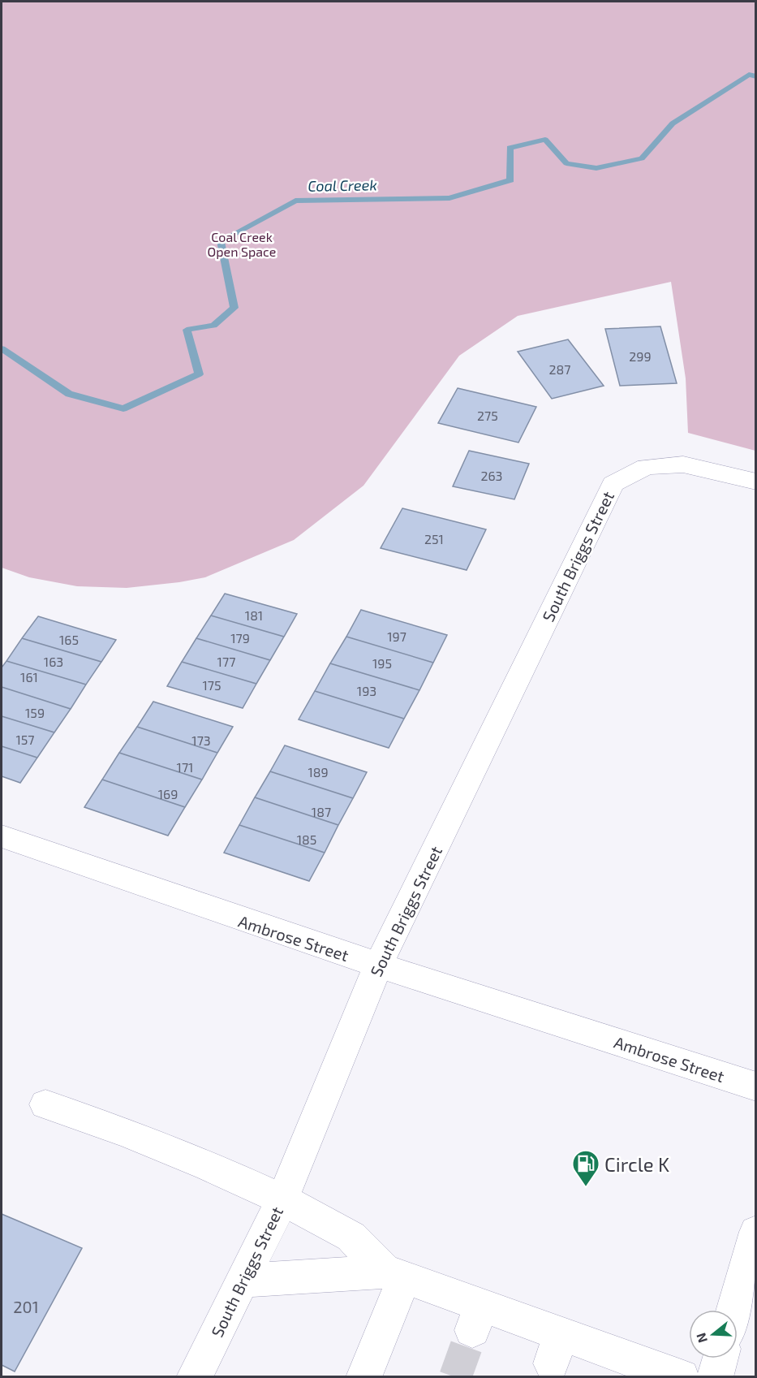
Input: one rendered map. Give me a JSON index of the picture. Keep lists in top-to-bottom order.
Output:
{
  "streets": {
    "street": ["South Briggs Street", "Ambrose Street"]
  },
  "crossings": [
    ["South Briggs Street", "Ambrose Street"]
  ],
  "water": ["Coal Creek"],
  "parks": ["Coal Creek Open Space"],
  "places": {
    "fuel station": ["Circle K"]
  },
  "house_numbers": [
    "299",
    "287",
    "275",
    "263",
    "251",
    "181",
    "197",
    "179",
    "165",
    "163",
    "177",
    "195",
    "161",
    "175",
    "193",
    "159",
    "157",
    "173",
    "171",
    "189",
    "169",
    "187",
    "185",
    "201"
  ],
  "north": "left"
}
